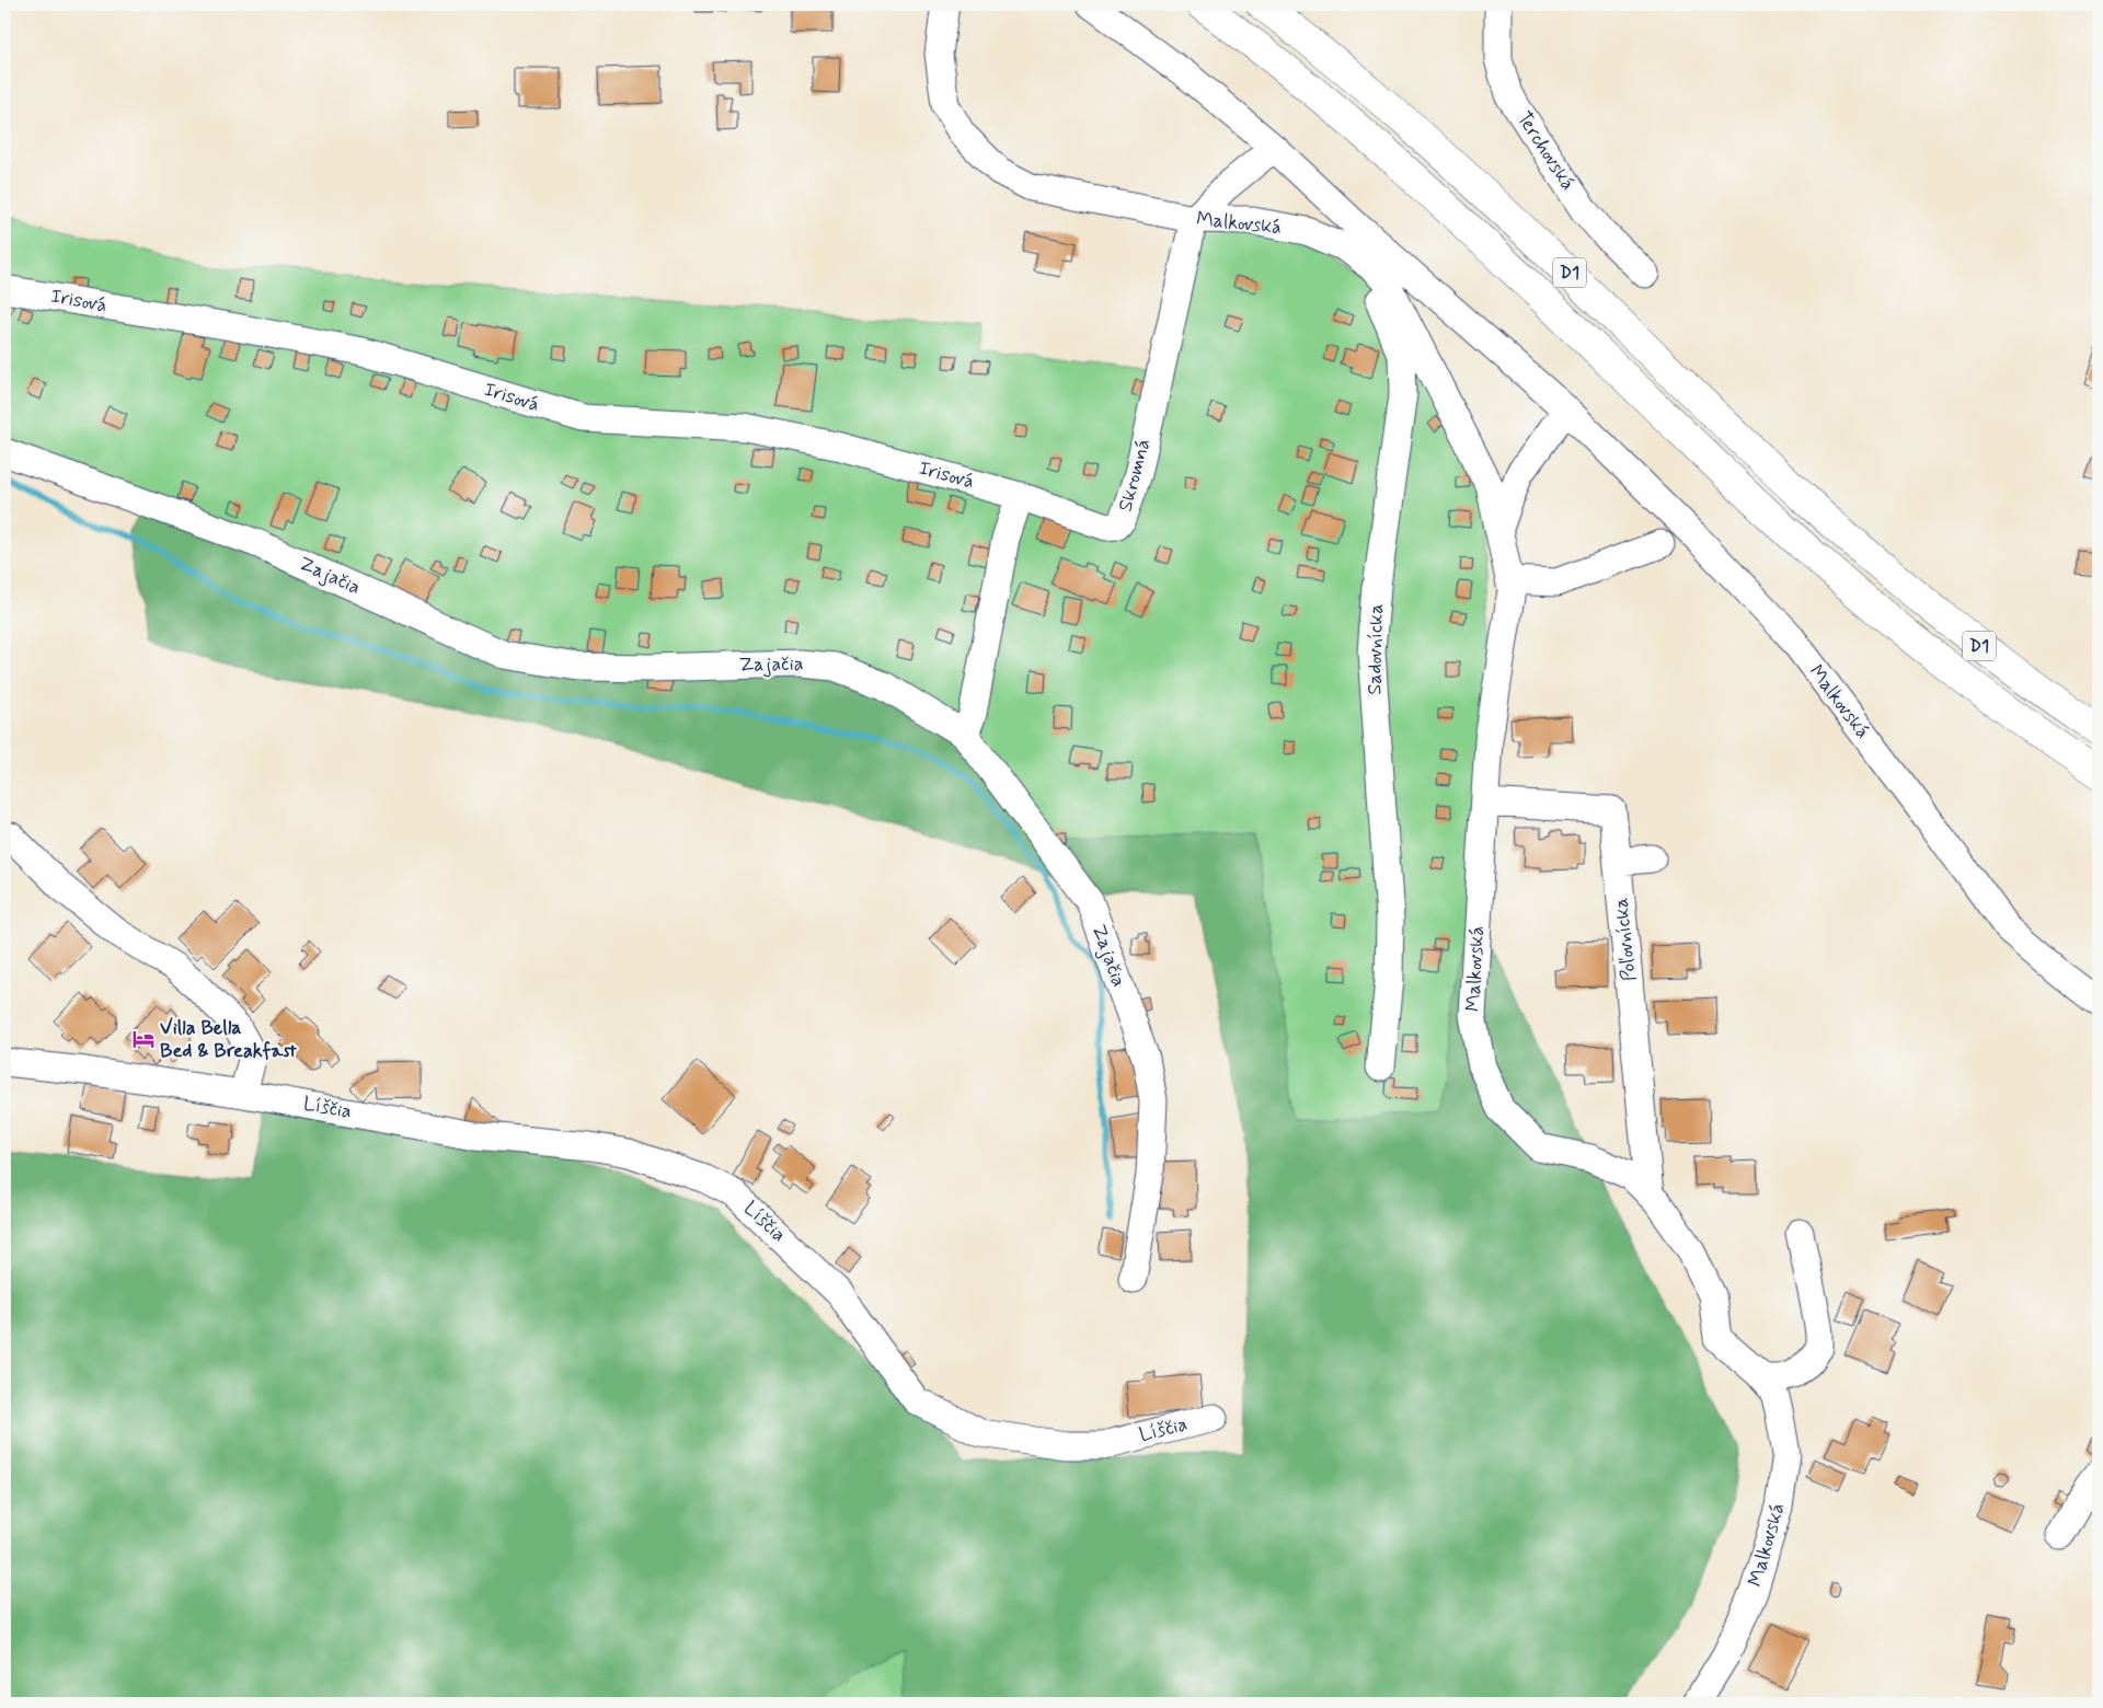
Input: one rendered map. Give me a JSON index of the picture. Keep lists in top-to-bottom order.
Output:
{
  "streets": {
    "highway": ["D1"],
    "street": [
      "Terchovská",
      "Malkovská",
      "Irisová",
      "Skromná",
      "Zajačia",
      "Sadovnícka",
      "Poľovnícka",
      "Líščia"
    ]
  },
  "crossings": [
    ["Malkovská", "Skromná"],
    ["Malkovská", "Sadovnícka"],
    ["Malkovská", "Poľovnícka"],
    ["Irisová", "Skromná"]
  ],
  "places": {
    "hotel": ["Villa Bella Bed & Breakfast"]
  }
}
